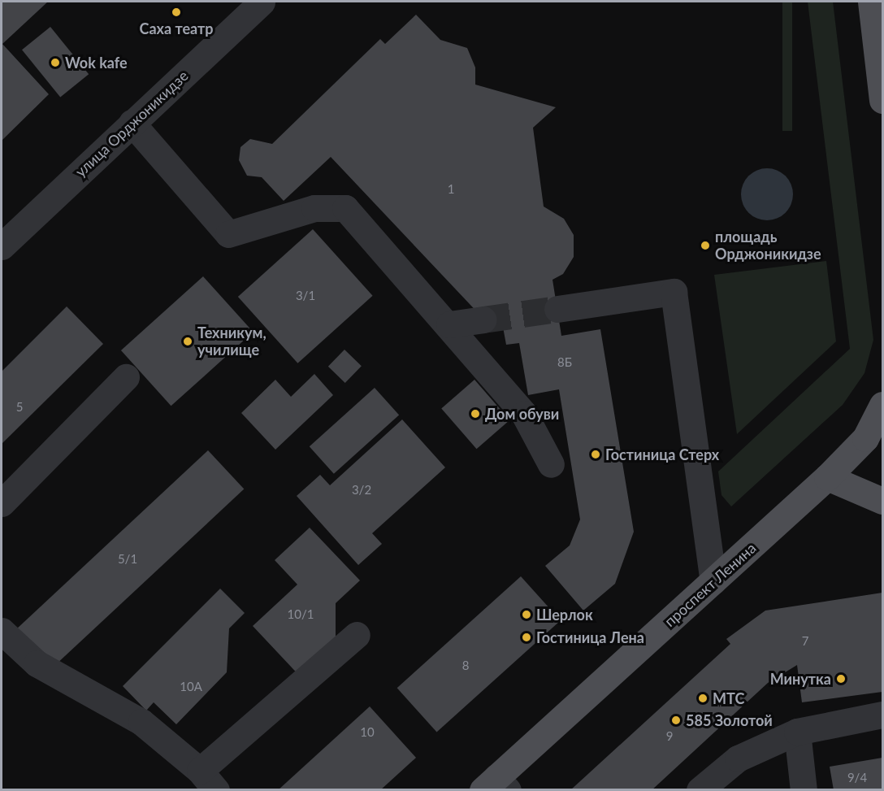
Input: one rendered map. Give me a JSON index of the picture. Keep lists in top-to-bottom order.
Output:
{
  "streets": {
    "main road": ["проспект Ленина"],
    "street": ["улица Орджоникидзе"]
  },
  "places": [
    "Саха театр",
    "Wok kafe",
    "площадь Орджоникидзе",
    "Техникум, училище",
    "Дом обуви",
    "Гостиница Стерх",
    "Шерлок",
    "Гостиница Лена",
    "Минутка",
    "МТС",
    "585 Золотой"
  ],
  "house_numbers": [
    "1",
    "3/1",
    "8Б",
    "5",
    "3/2",
    "5/1",
    "10/1",
    "7",
    "8",
    "10А",
    "10",
    "9",
    "9/4"
  ]
}
